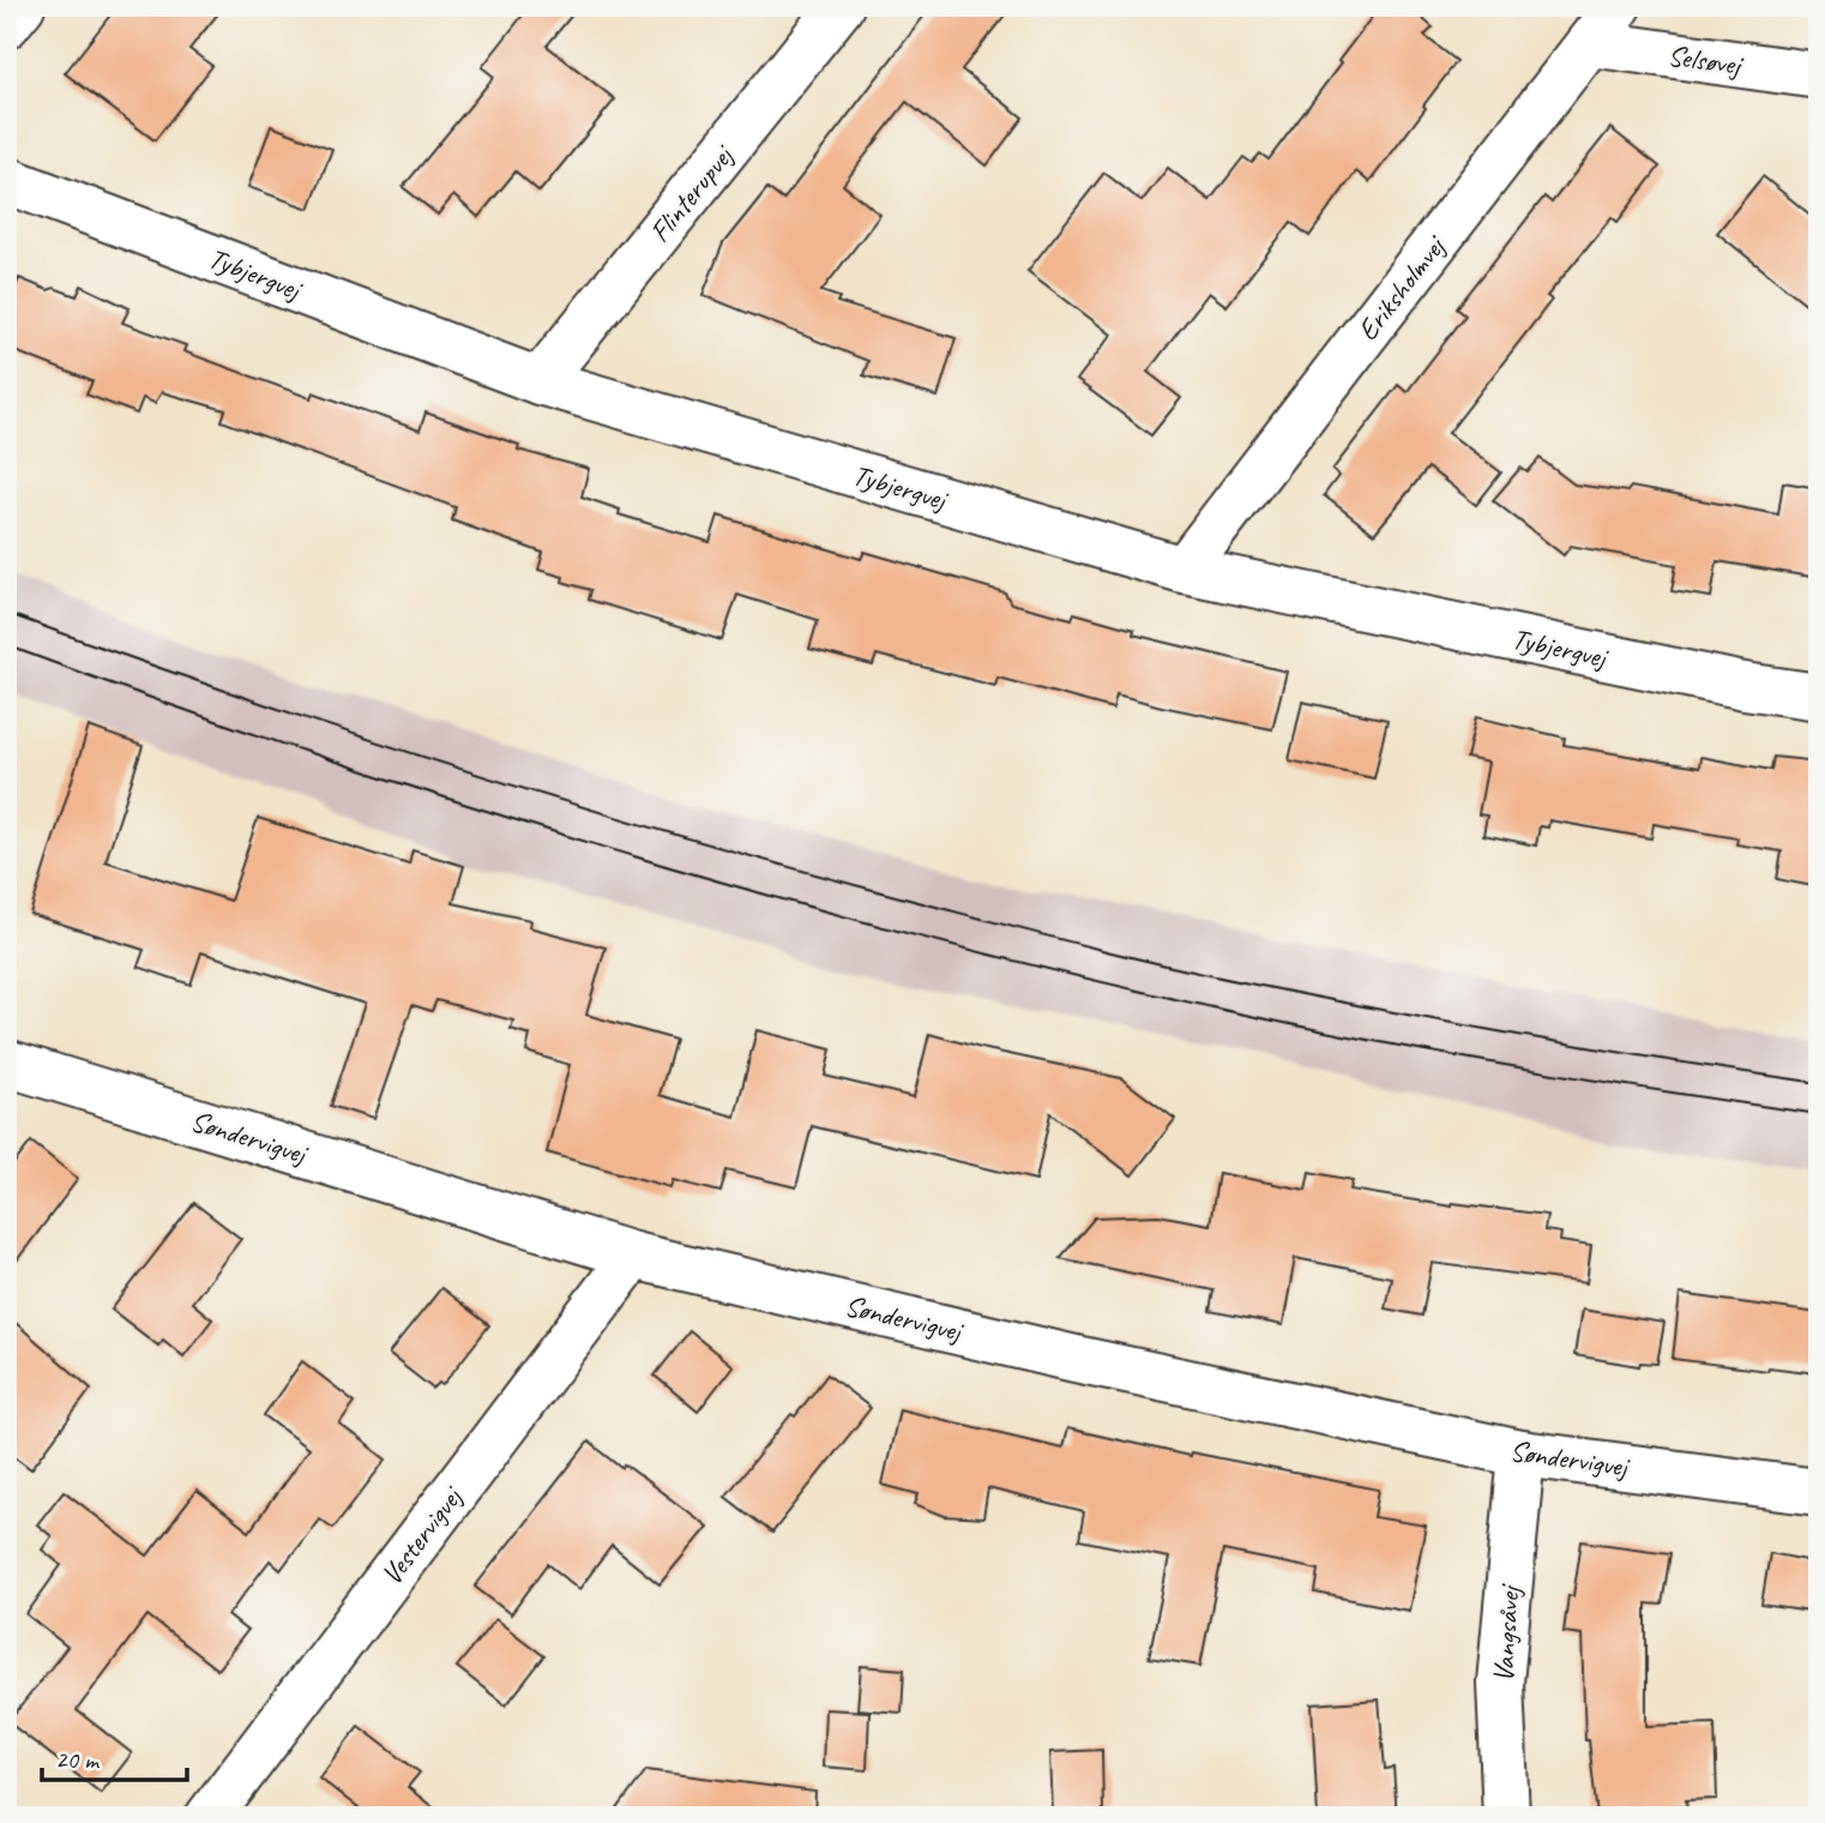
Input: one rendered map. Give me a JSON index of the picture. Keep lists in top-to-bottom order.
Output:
{
  "streets": {
    "street": [
      "Selsøvej",
      "Flinterupvej",
      "Tybjergvej",
      "Eriksholmvej",
      "Søndervigvej",
      "Vestervigvej",
      "Vangsåvej"
    ]
  },
  "crossings": [
    ["Selsøvej", "Eriksholmvej"],
    ["Flinterupvej", "Tybjergvej"],
    ["Tybjergvej", "Eriksholmvej"],
    ["Søndervigvej", "Vestervigvej"],
    ["Søndervigvej", "Vangsåvej"]
  ],
  "scale_bar": "20 m"
}
